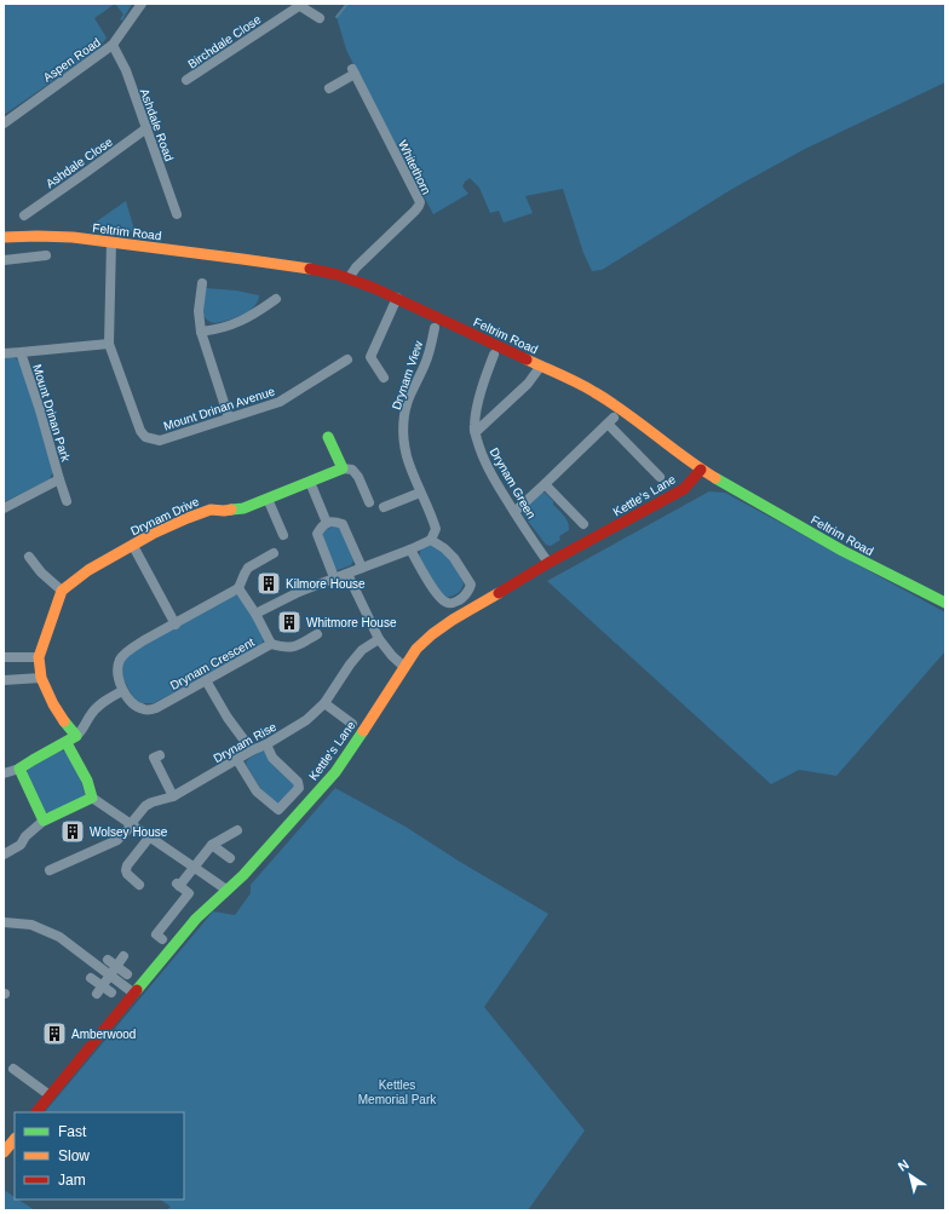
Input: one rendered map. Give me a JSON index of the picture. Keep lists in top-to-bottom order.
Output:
{
  "streets": {
    "street": [
      "Birchdale Close",
      "Aspen Road",
      "Ashdale Road",
      "Ashdale Close",
      "Whitethorn",
      "Feltrim Road",
      "Drynam View",
      "Mount Drinan Avenue",
      "Mount Drinan Park",
      "Drynam Green",
      "Kettle's Lane",
      "Drynam Drive",
      "Drynam Crescent",
      "Drynam Rise"
    ]
  },
  "crossings": [
    ["Aspen Road", "Ashdale Road"],
    ["Ashdale Road", "Ashdale Close"],
    ["Whitethorn", "Feltrim Road"],
    ["Feltrim Road", "Mount Drinan Avenue"],
    ["Feltrim Road", "Kettle's Lane"],
    ["Drynam Green", "Kettle's Lane"]
  ],
  "parks": ["Kettles Memorial Park"],
  "places": {
    "building": [
      "Kilmore House",
      "Whitmore House",
      "Wolsey House",
      "Amberwood"
    ]
  },
  "legend": ["Fast", "Slow", "Jam"],
  "north": "top left"
}
